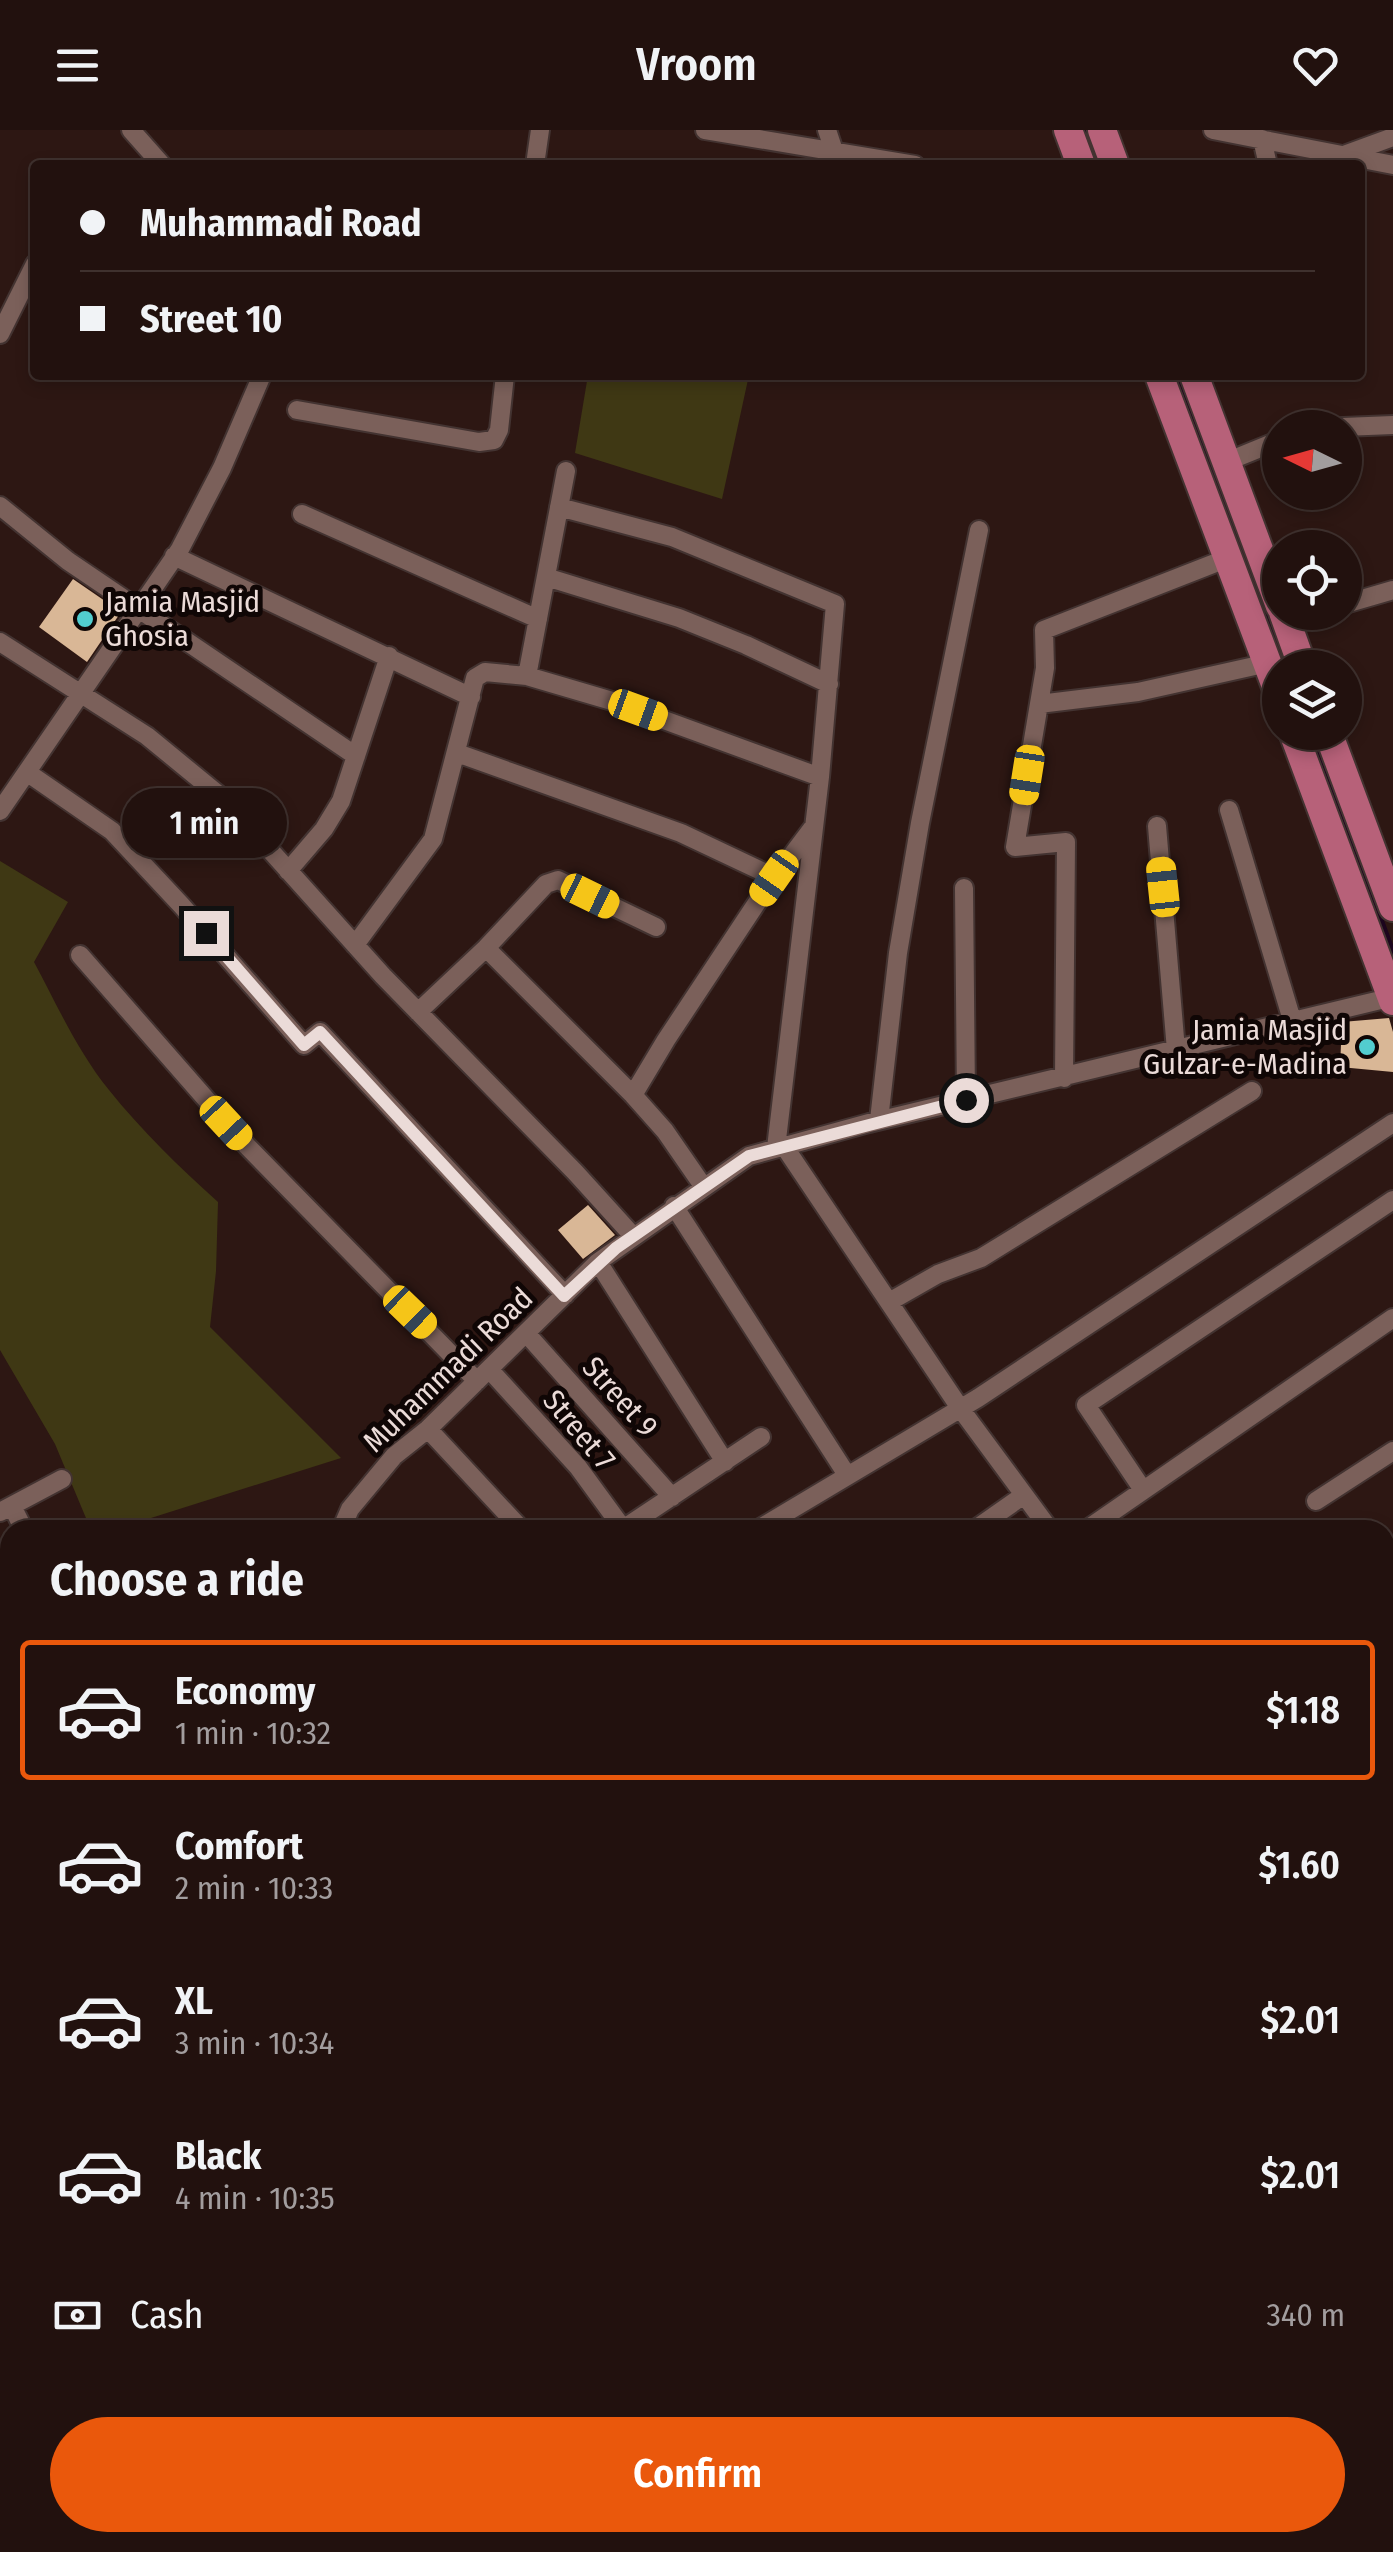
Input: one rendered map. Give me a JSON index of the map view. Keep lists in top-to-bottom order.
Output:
{
  "streets": {
    "street": ["Muhammadi Road", "Street 9", "Street 7"]
  },
  "crossings": [
    ["Muhammadi Road", "Street 9"],
    ["Muhammadi Road", "Street 7"]
  ],
  "places": ["Jamia Masjid Ghosia", "Jamia Masjid Gulzar-e-Madina"],
  "north": "left",
  "page": {
    "header": "Vroom",
    "banner": ["Muhammadi Road", "Street 10"],
    "bubble": "1 min",
    "heading": "Choose a ride",
    "list": [
      {
        "name": "Economy",
        "note": "1 min · 10:32",
        "value": "$1.18"
      },
      {
        "name": "Comfort",
        "note": "2 min · 10:33",
        "value": "$1.60"
      },
      {
        "name": "XL",
        "note": "3 min · 10:34",
        "value": "$2.01"
      },
      {
        "name": "Black",
        "note": "4 min · 10:35",
        "value": "$2.01"
      }
    ],
    "pay": ["Cash", "340 m"],
    "buttons": "Confirm"
  }
}
